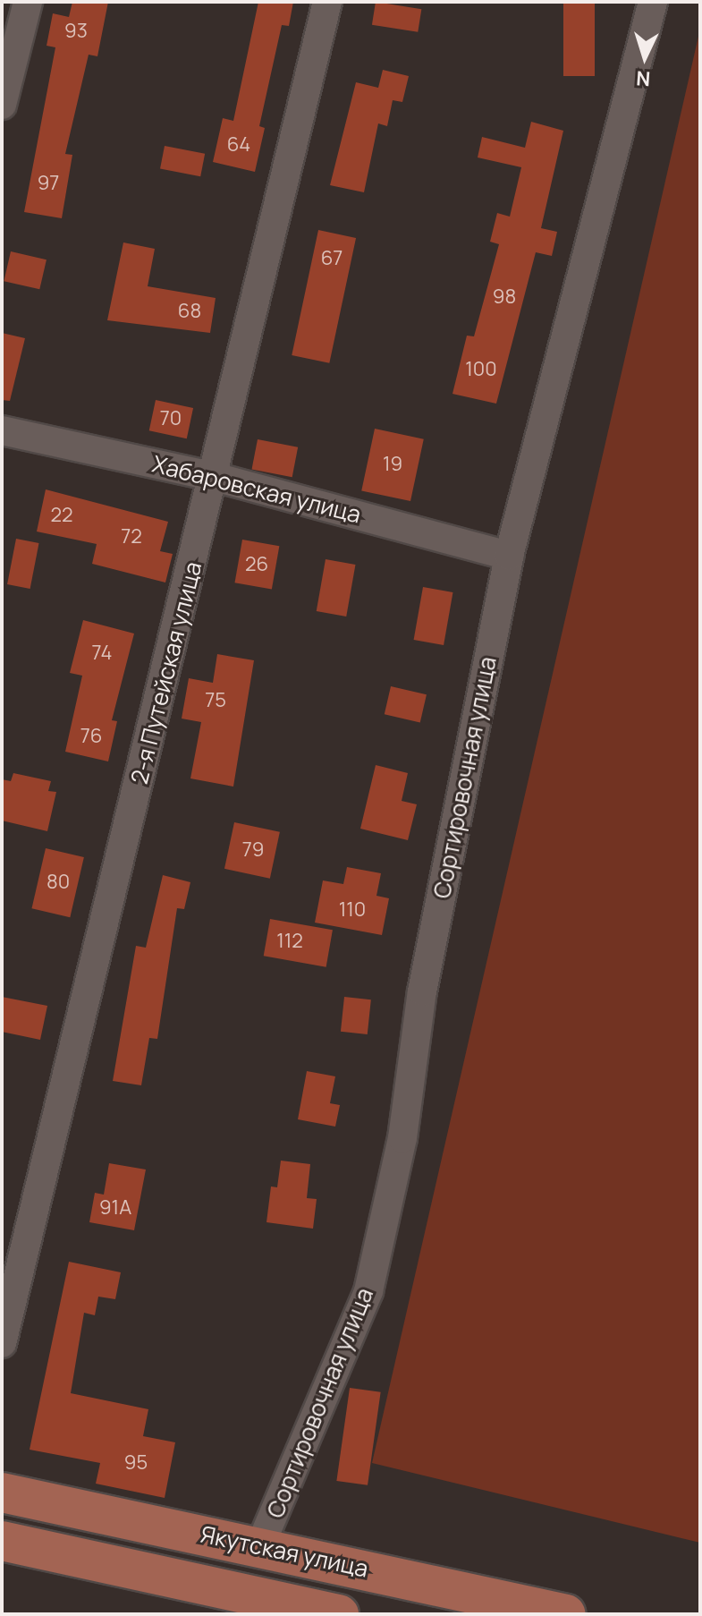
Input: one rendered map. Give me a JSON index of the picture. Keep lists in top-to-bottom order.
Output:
{
  "streets": {
    "main road": ["Якутская улица"],
    "street": ["Хабаровская улица", "2-я Путейская улица", "Сортировочная улица"]
  },
  "crossings": [
    ["Хабаровская улица", "2-я Путейская улица"],
    ["Хабаровская улица", "Сортировочная улица"],
    ["Сортировочная улица", "Якутская улица"]
  ],
  "house_numbers": [
    "93",
    "64",
    "97",
    "67",
    "98",
    "68",
    "100",
    "70",
    "19",
    "22",
    "72",
    "26",
    "74",
    "75",
    "76",
    "79",
    "80",
    "110",
    "112",
    "91А",
    "95"
  ],
  "north": "bottom"
}
